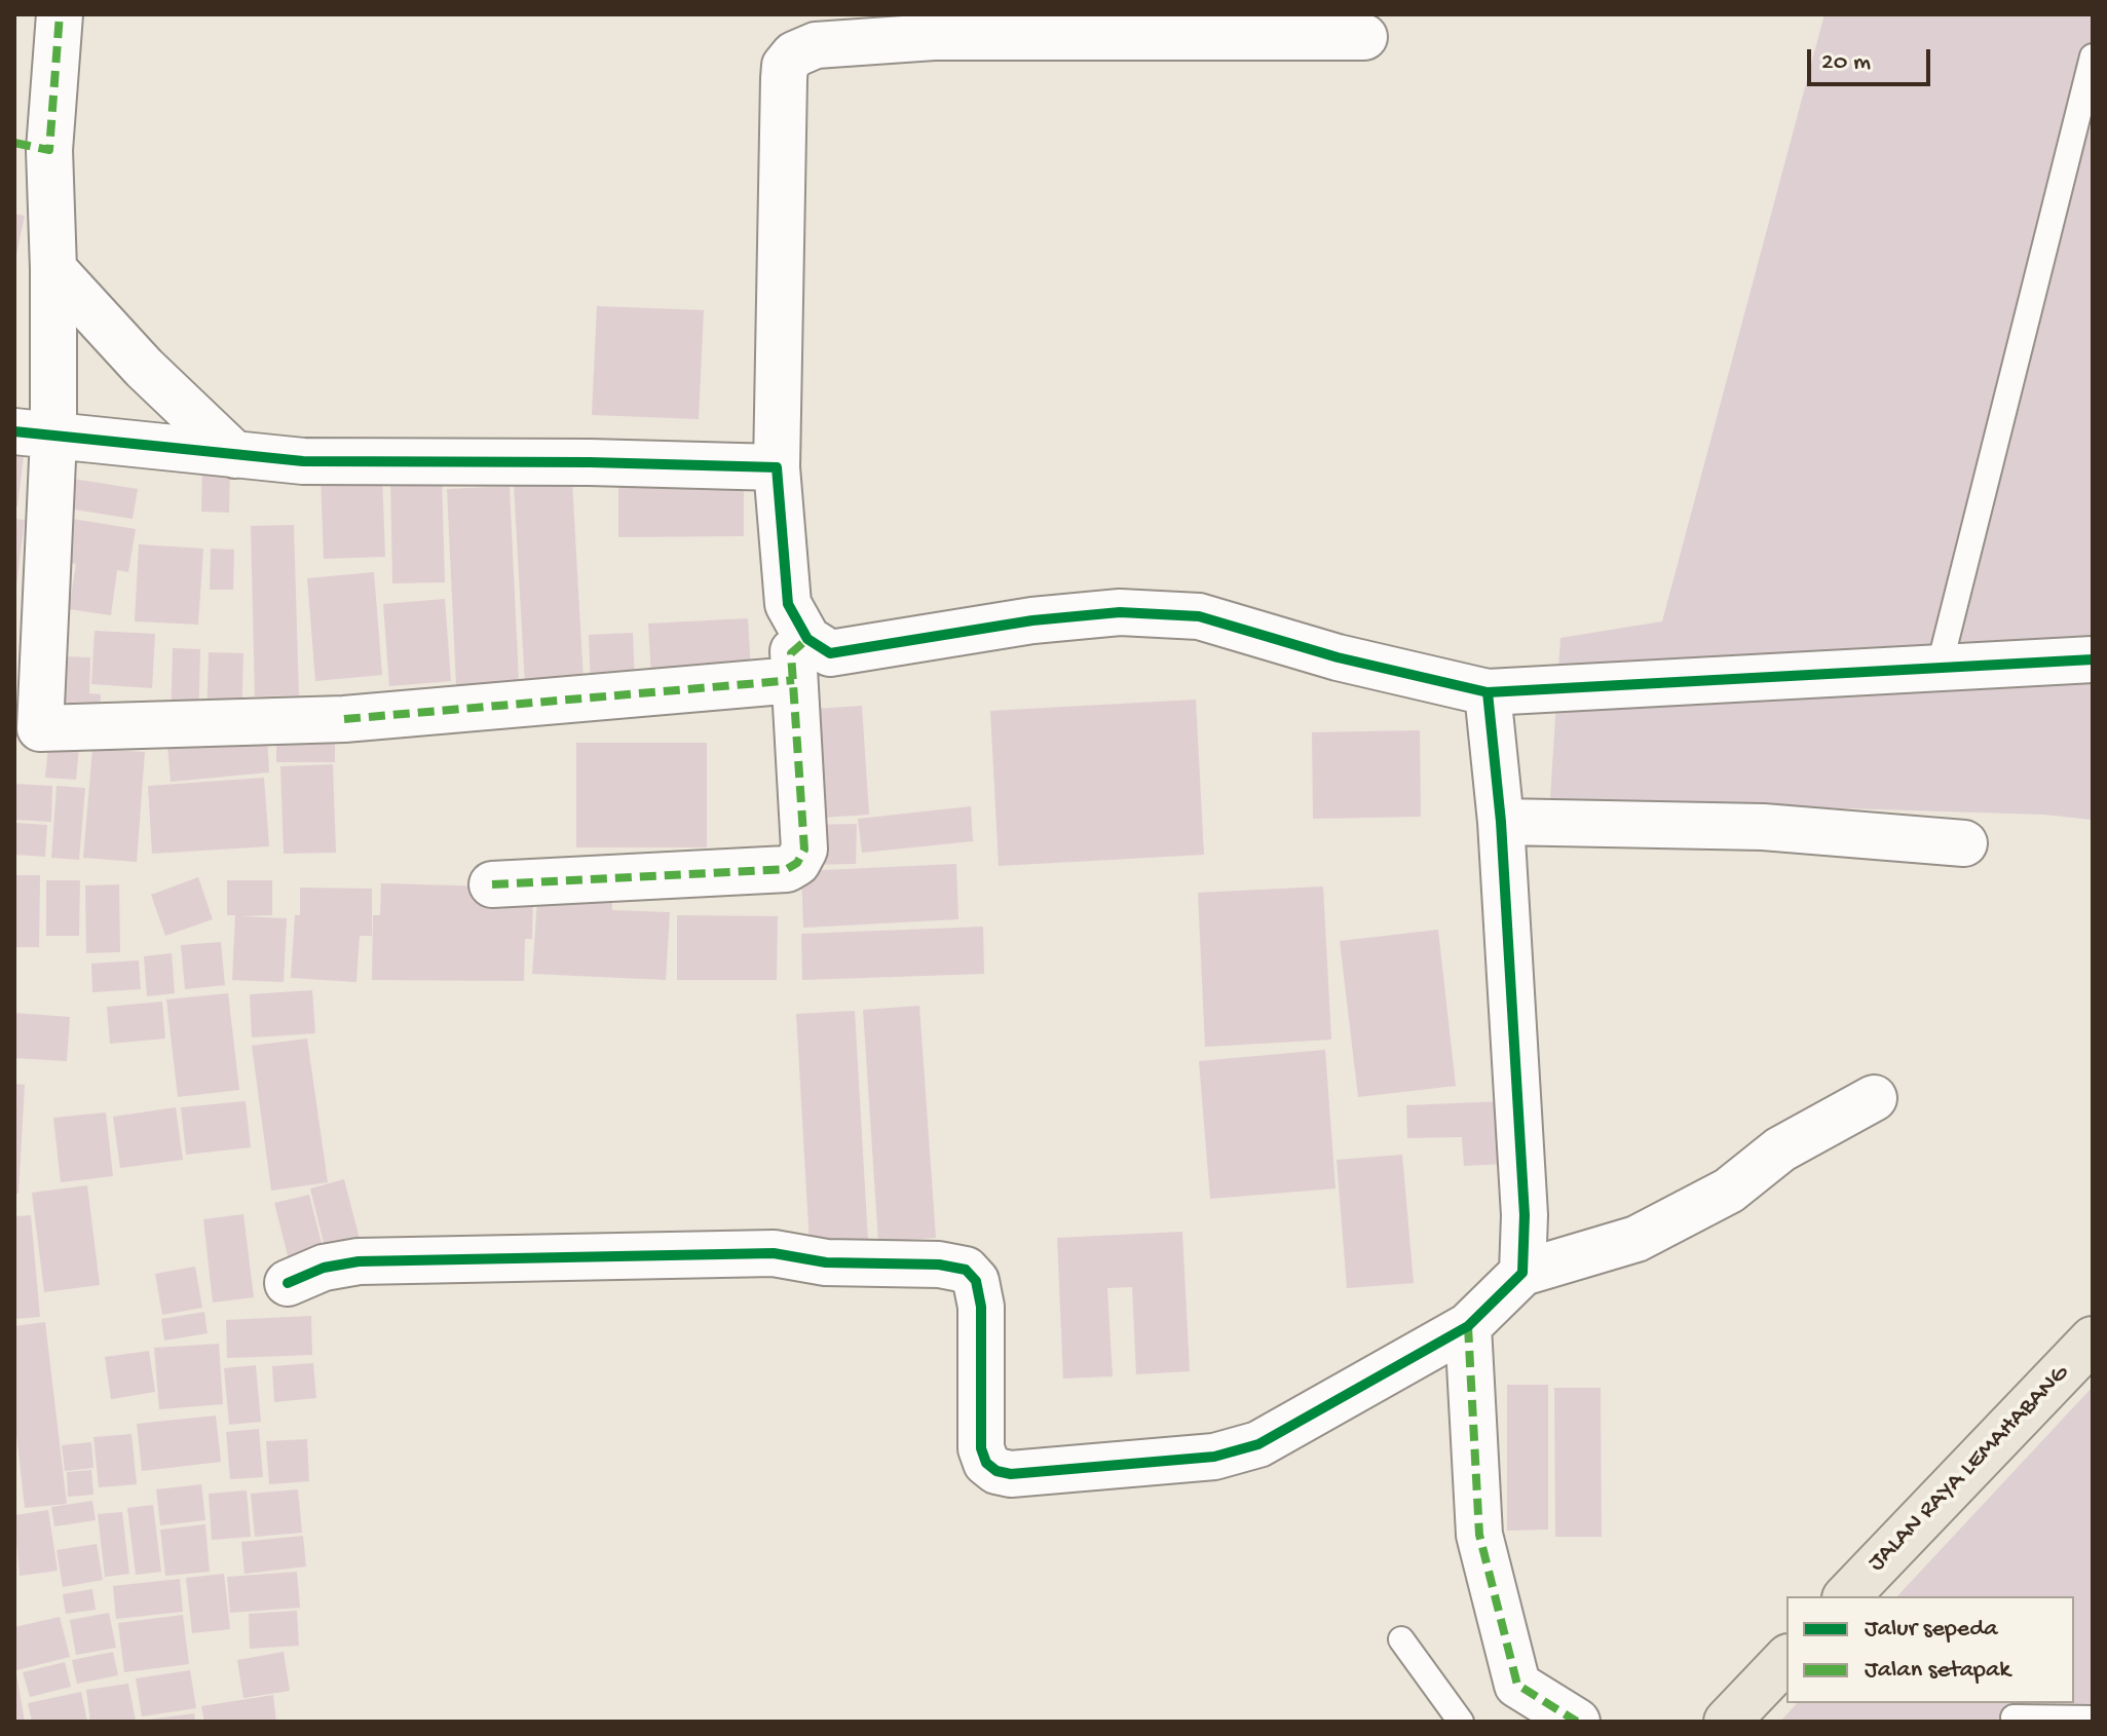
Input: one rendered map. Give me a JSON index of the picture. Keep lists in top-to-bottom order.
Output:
{
  "streets": {
    "main road": ["JALAN RAYA LEMAHABANG"]
  },
  "legend": ["Jalur sepeda", "Jalan setapak"],
  "scale_bar": "20 m"
}
